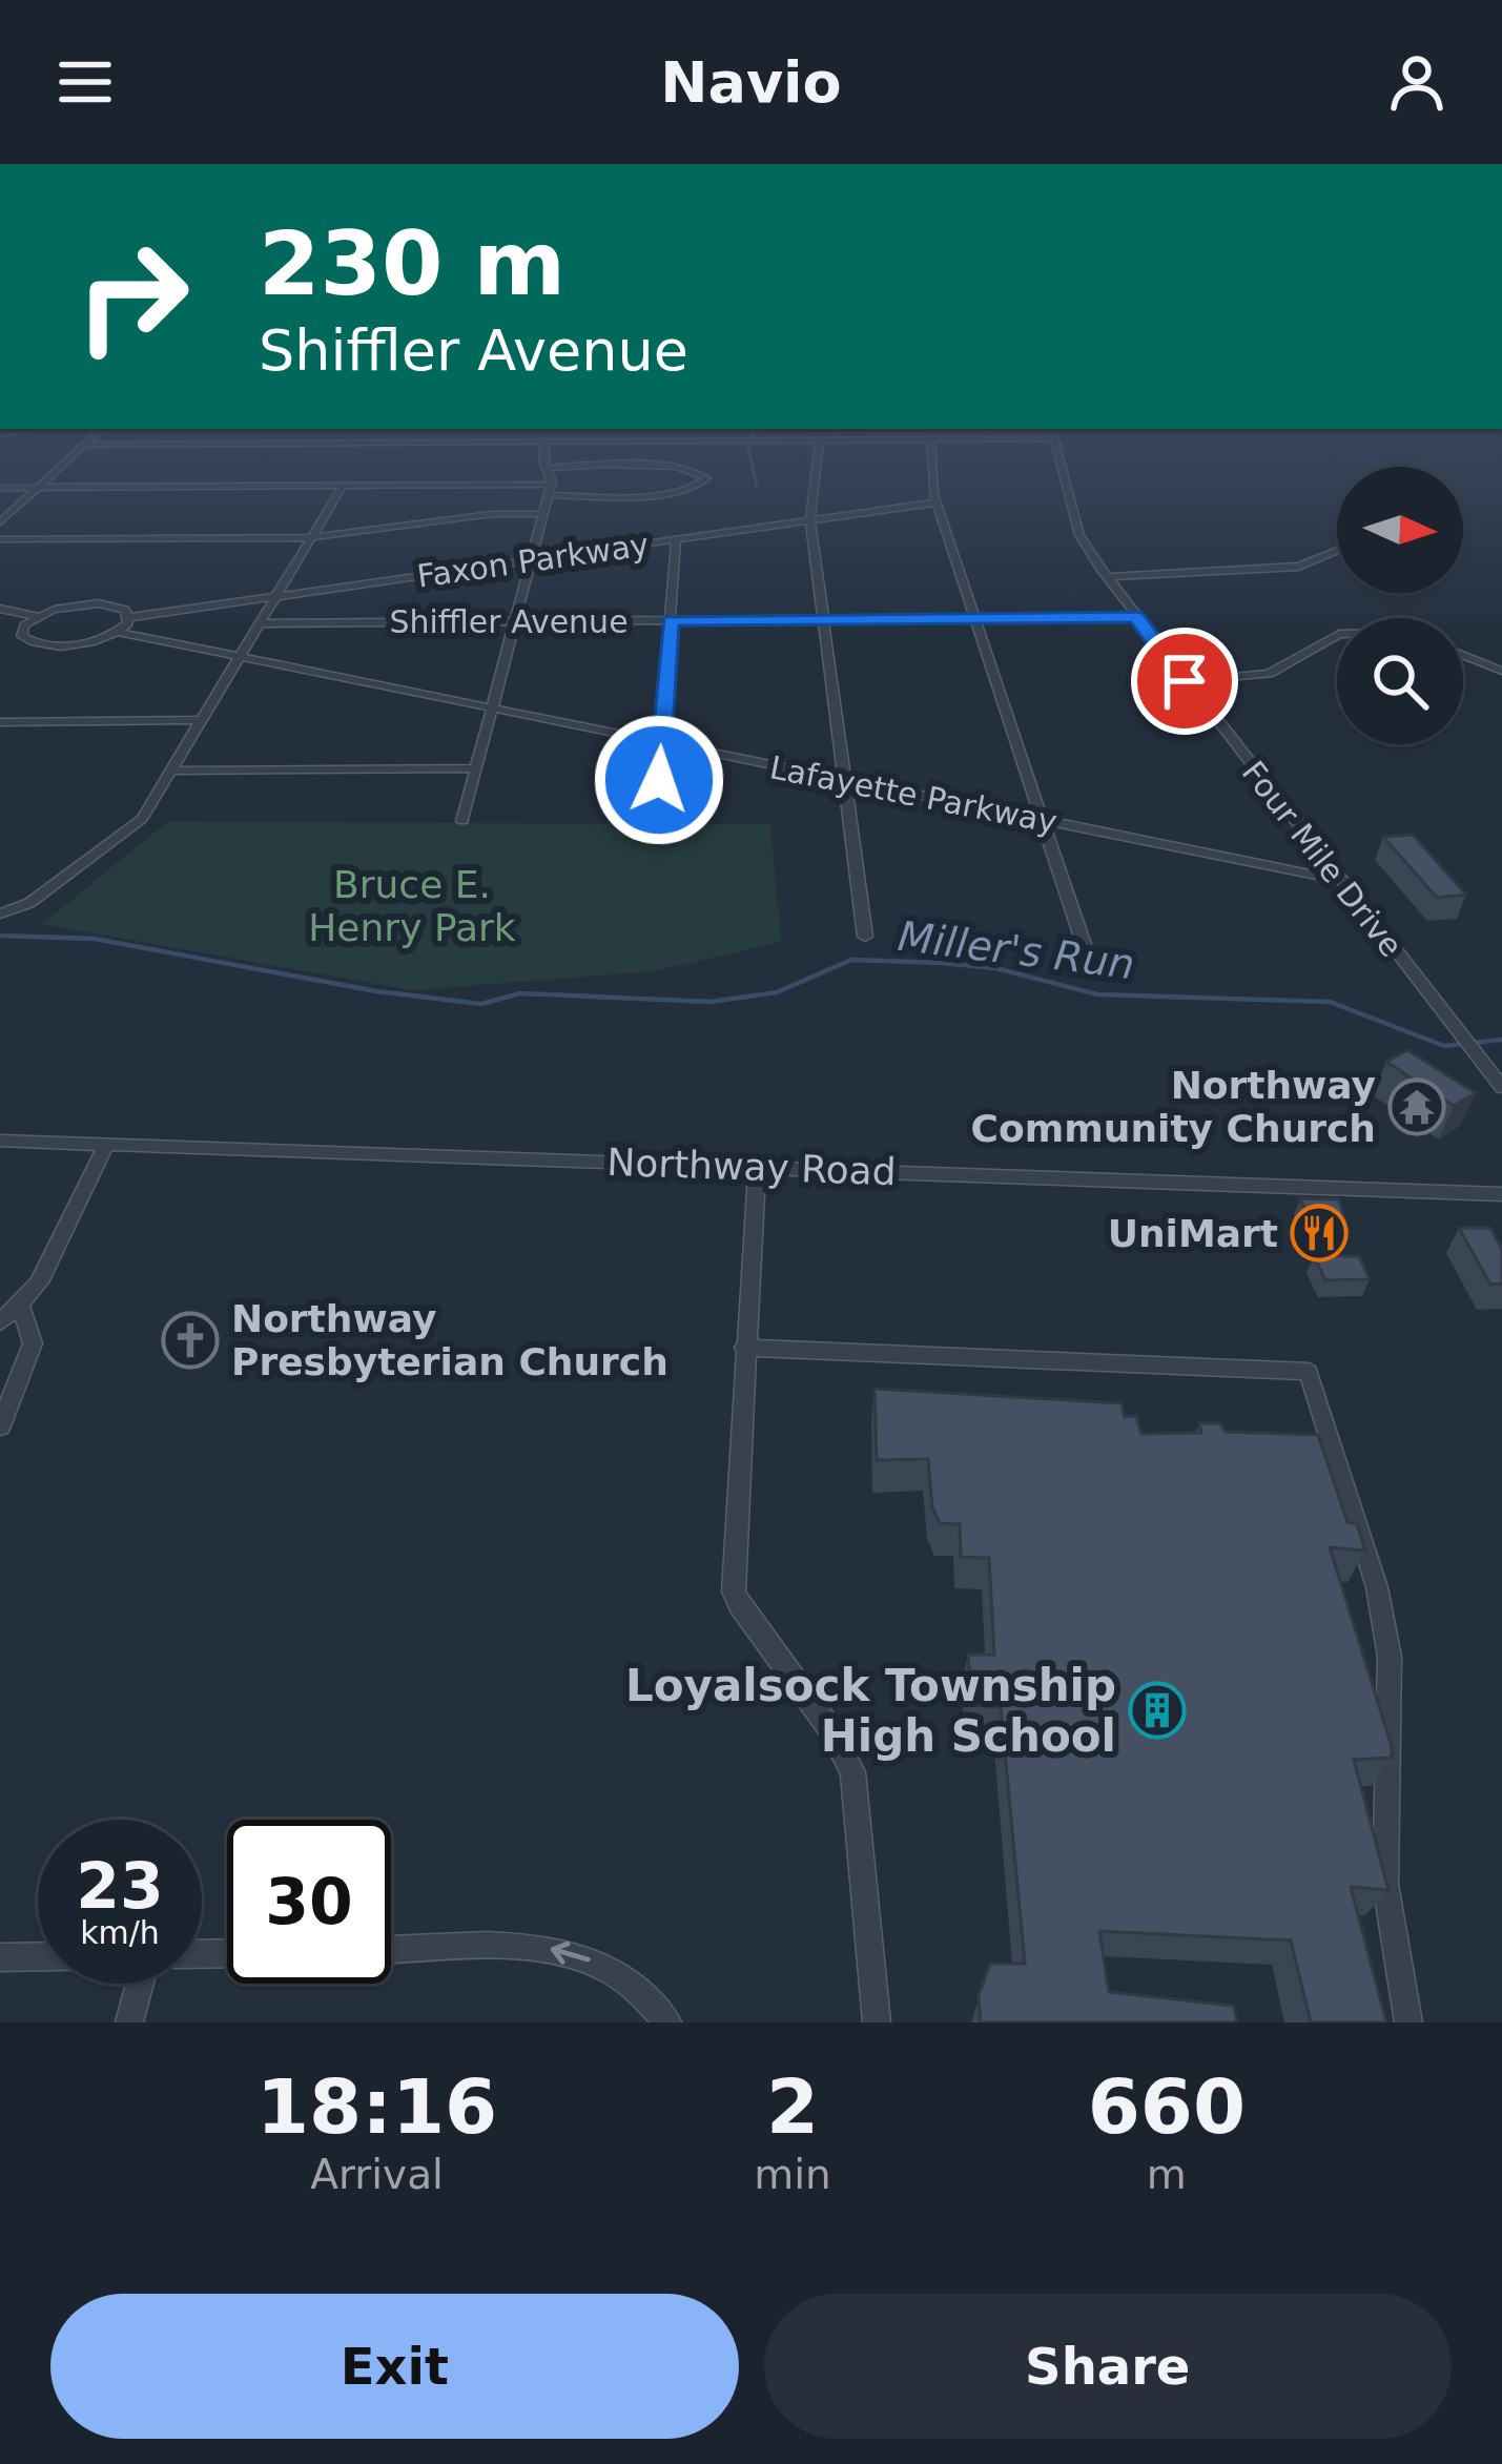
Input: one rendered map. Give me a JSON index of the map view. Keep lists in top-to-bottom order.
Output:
{
  "streets": {
    "street": [
      "Faxon Parkway",
      "Shiffler Avenue",
      "Lafayette Parkway",
      "Four Mile Drive",
      "Northway Road"
    ]
  },
  "crossings": [
    ["Shiffler Avenue", "Four Mile Drive"],
    ["Lafayette Parkway", "Four Mile Drive"]
  ],
  "water": ["Miller's Run"],
  "parks": ["Bruce E. Henry Park"],
  "places": {
    "temple": ["Northway Community Church"],
    "restaurant": ["UniMart"],
    "church": ["Northway Presbyterian Church"],
    "building": ["Loyalsock Township High School"]
  },
  "north": "right",
  "page": {
    "header": "Navio",
    "turn": ["230 m", "Shiffler Avenue"],
    "speed": "23 km/h",
    "limit": "30",
    "eta": [
      "18:16",
      "Arrival",
      "2",
      "min",
      "660",
      "m"
    ],
    "buttons": ["Exit", "Share"]
  }
}
